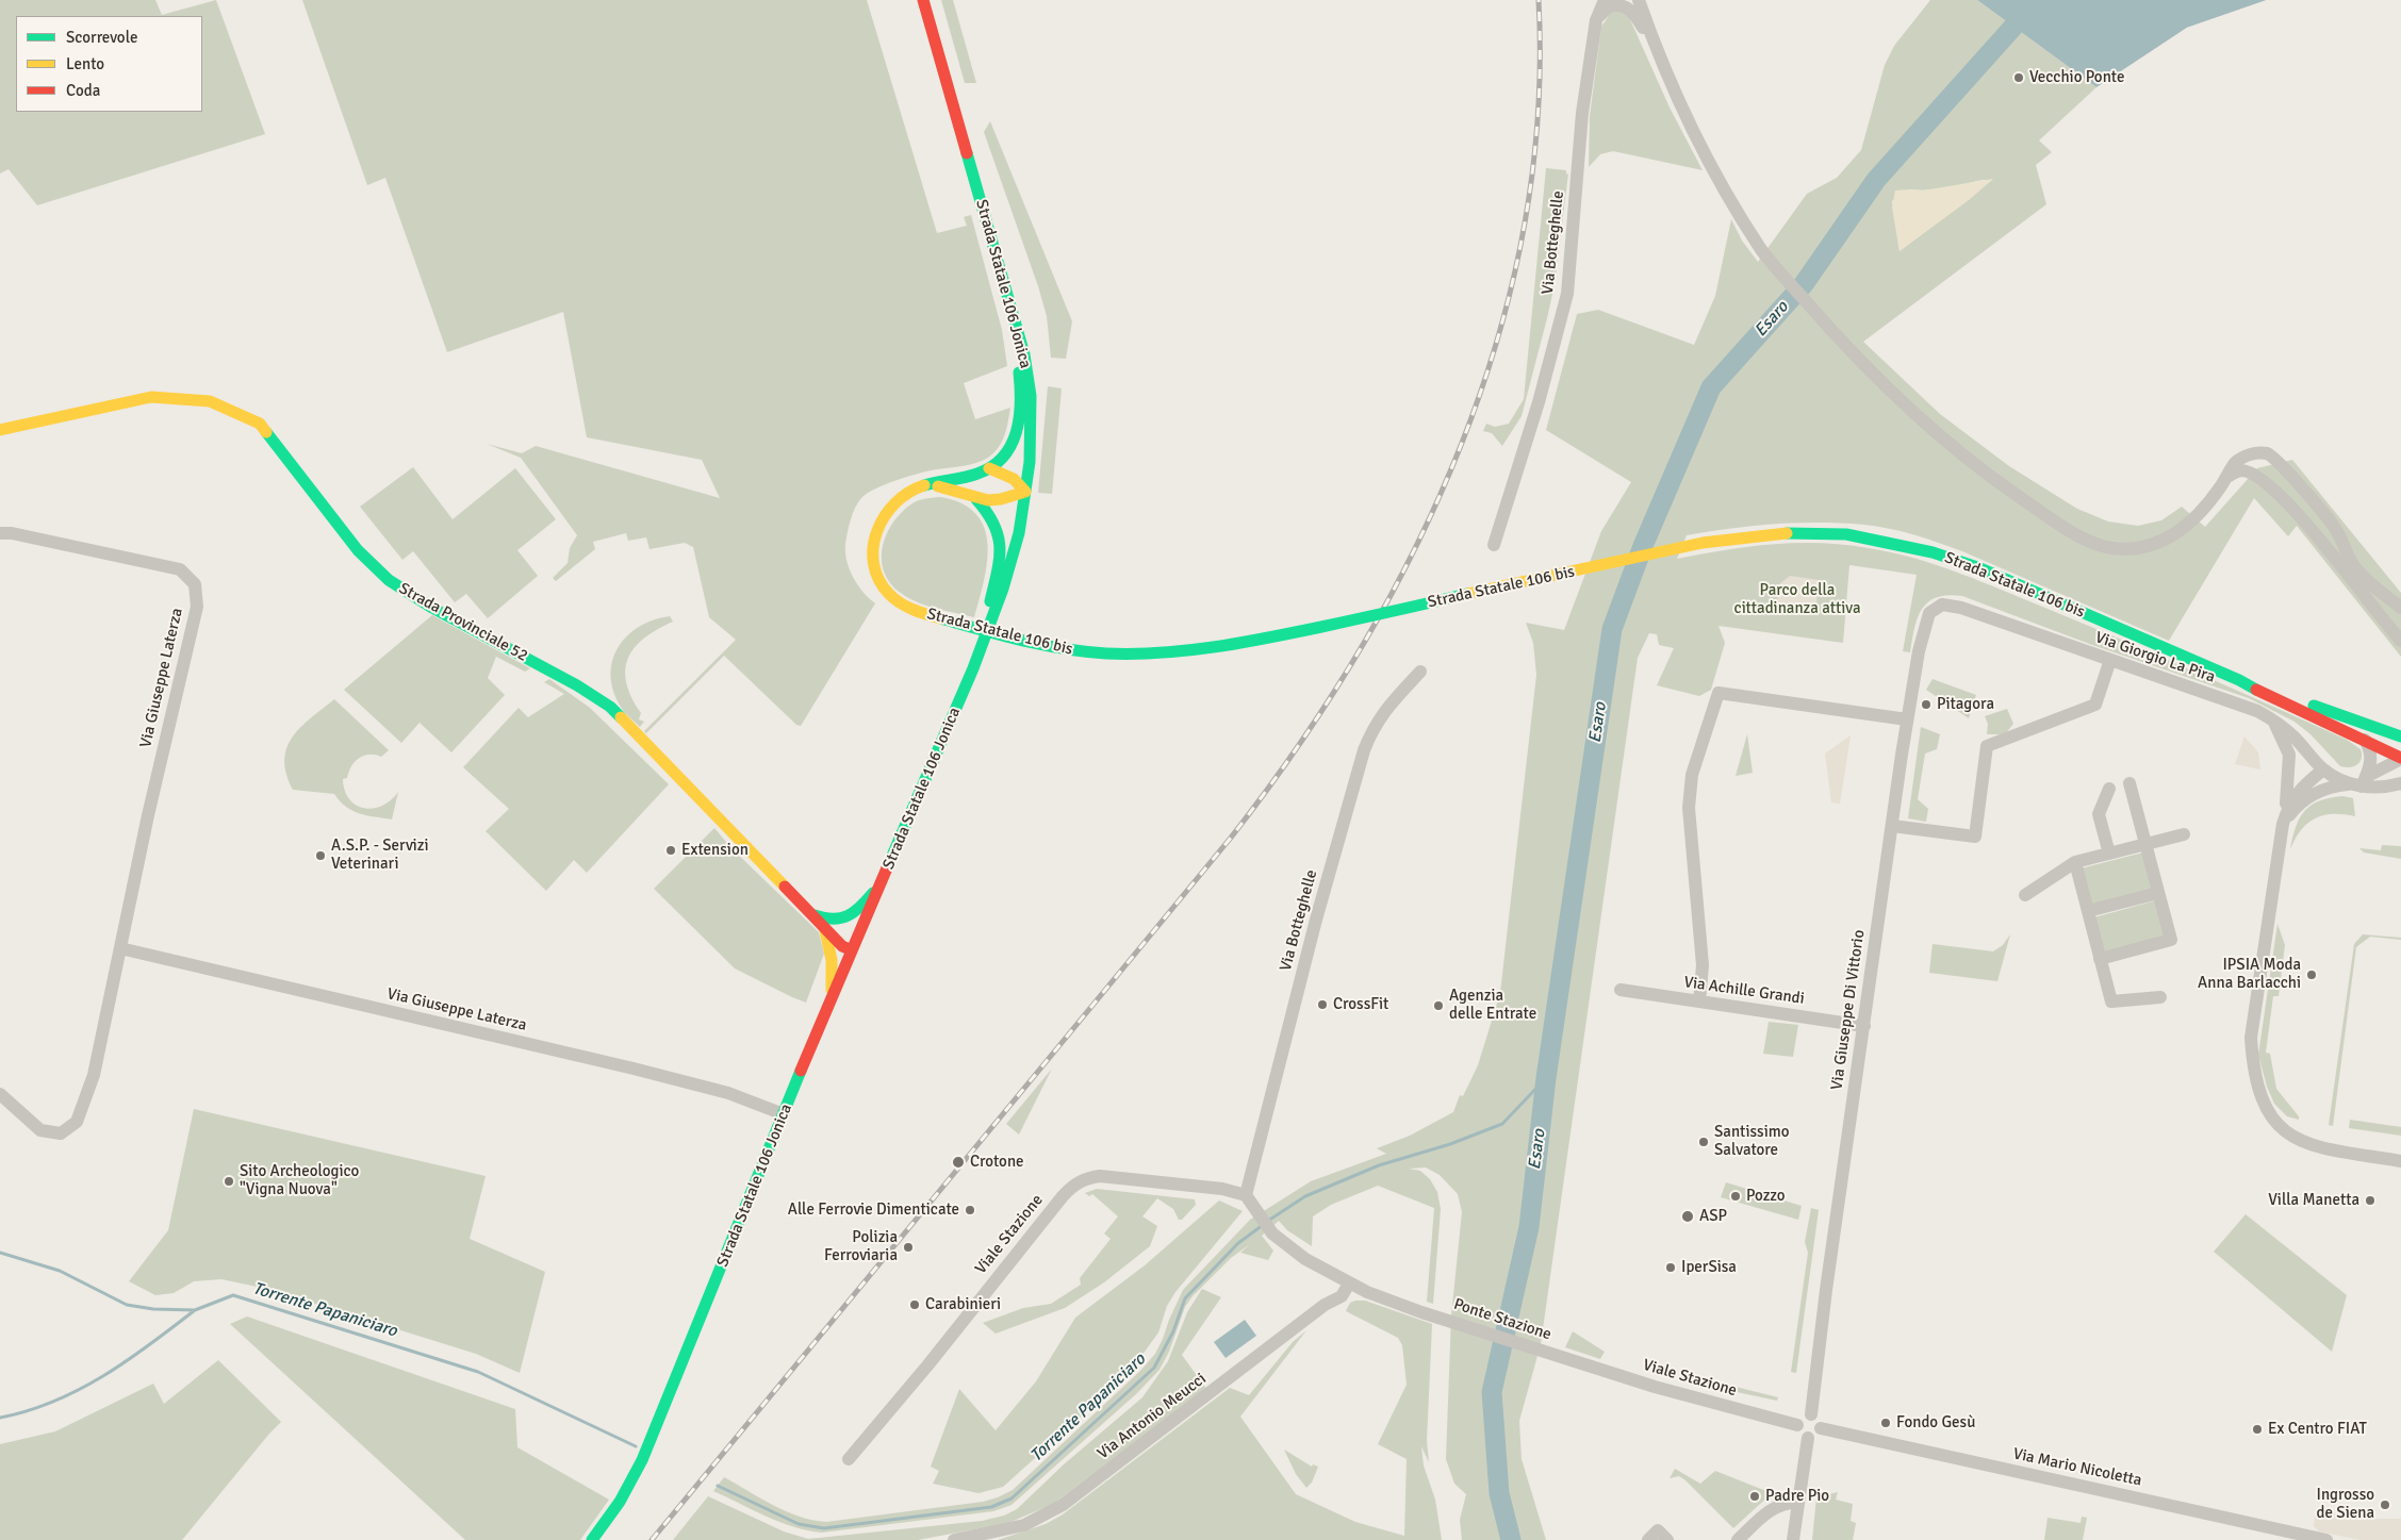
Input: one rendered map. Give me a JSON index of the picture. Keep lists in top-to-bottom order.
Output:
{
  "streets": {
    "main road": ["Strada Statale 106 Jonica", "Strada Statale 106 bis", "Strada Provinciale 52"],
    "street": [
      "Via Botteghelle",
      "Via Giorgio La Pira",
      "Via Giuseppe Laterza",
      "Via Achille Grandi",
      "Via Giuseppe Di Vittorio",
      "Viale Stazione",
      "Ponte Stazione",
      "Via Antonio Meucci",
      "Via Mario Nicoletta"
    ]
  },
  "crossings": [
    ["Via Botteghelle", "Viale Stazione"],
    ["Strada Statale 106 Jonica", "Via Giuseppe Laterza"],
    ["Via Giorgio La Pira", "Via Giuseppe Di Vittorio"],
    ["Via Achille Grandi", "Via Giuseppe Di Vittorio"],
    ["Via Giuseppe Di Vittorio", "Viale Stazione"],
    ["Via Giuseppe Di Vittorio", "Via Mario Nicoletta"],
    ["Viale Stazione", "Ponte Stazione"],
    ["Viale Stazione", "Via Mario Nicoletta"],
    ["Ponte Stazione", "Via Antonio Meucci"]
  ],
  "water": ["Esaro", "Torrente Papaniciaro"],
  "parks": ["Parco della cittadinanza attiva"],
  "places": [
    "Vecchio Ponte",
    "Pitagora",
    "Extension",
    "A.S.P. - Servizi Veterinari",
    "IPSIA Moda Anna Barlacchi",
    "CrossFit",
    "Agenzia delle Entrate",
    "Santissimo Salvatore",
    "Crotone",
    "Sito Archeologico \"Vigna Nuova\"",
    "Pozzo",
    "Villa Manetta",
    "Alle Ferrovie Dimenticate",
    "ASP",
    "Polizia Ferroviaria",
    "IperSisa",
    "Carabinieri",
    "Fondo Gesù",
    "Ex Centro FIAT",
    "Padre Pio",
    "Ingrosso de Siena"
  ],
  "legend": ["Scorrevole", "Lento", "Coda"]
}
